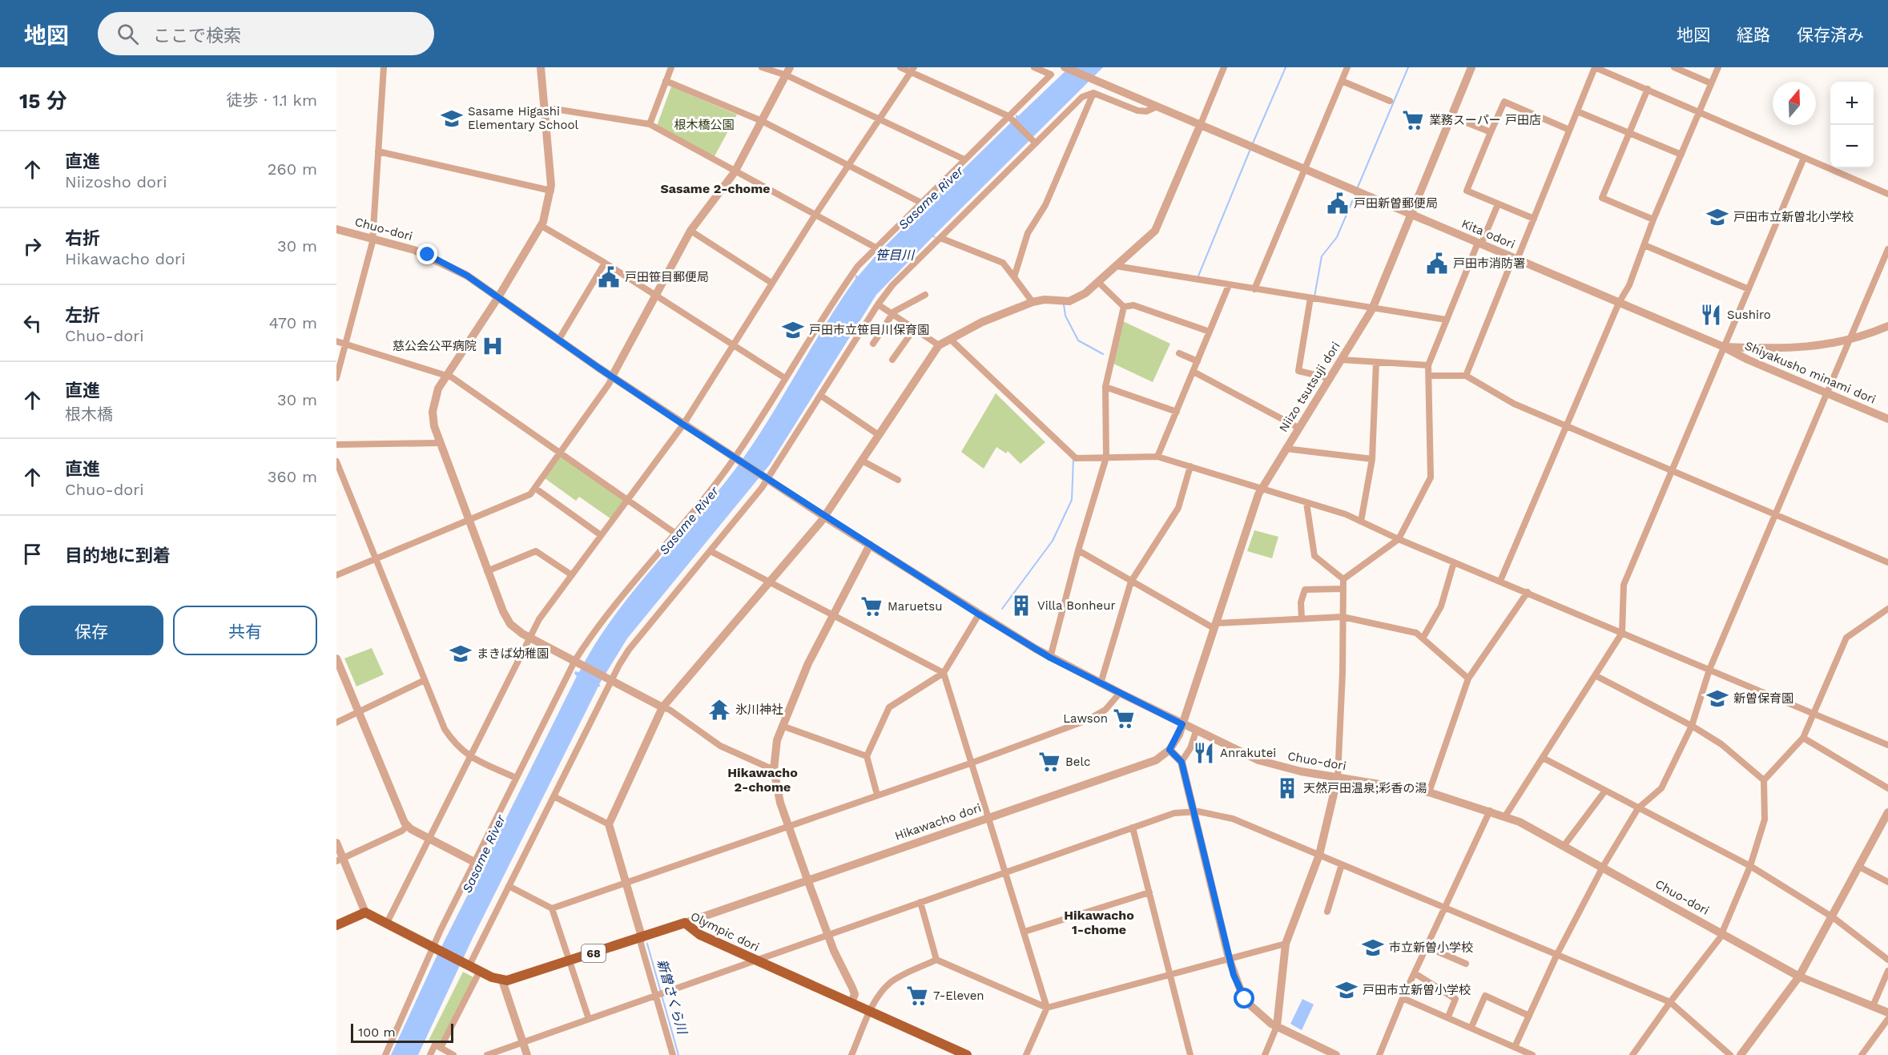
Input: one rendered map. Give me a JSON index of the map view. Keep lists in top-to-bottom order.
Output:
{
  "streets": {
    "main road": ["Olympic dori", "68"],
    "street": [
      "Chuo-dori",
      "Kita odori",
      "Shiyakusho minami dori",
      "Niizo tsutsuji dori",
      "Hikawacho dori"
    ]
  },
  "crossings": [
    ["Chuo-dori", "Niizo tsutsuji dori"],
    ["Kita odori", "Shiyakusho minami dori"],
    ["Kita odori", "Niizo tsutsuji dori"],
    ["Hikawacho dori", "Olympic dori"]
  ],
  "districts": ["Sasame 2-chome", "Hikawacho 2-chome", "Hikawacho 1-chome"],
  "water": ["Sasame River", "笹目川", "新曽さくら川"],
  "parks": ["根木橋公園"],
  "places": {
    "school or university": [
      "Sasame Higashi Elementary School",
      "戸田市立新曽北小学校",
      "戸田市立笹目川保育園",
      "まきば幼稚園",
      "新曽保育園",
      "市立新曽小学校",
      "戸田市立新曽小学校"
    ],
    "supermarket": [
      "業務スーパー 戸田店",
      "Maruetsu",
      "Lawson",
      "Belc",
      "7-Eleven"
    ],
    "public building": ["戸田新曽郵便局", "戸田市消防署", "戸田笹目郵便局"],
    "restaurant": ["Sushiro", "Anrakutei"],
    "hospital": ["慈公会公平病院"],
    "building": ["Villa Bonheur", "天然戸田温泉;彩香の湯"],
    "temple": ["氷川神社"]
  },
  "scale_bar": "100 m",
  "north": "top",
  "page": {
    "header": "地図",
    "search": "ここで検索",
    "nav": ["地図", "経路", "保存済み"],
    "heading": ["15 分", "徒歩 · 1.1 km"],
    "map_buttons": ["+", "−"],
    "list": [
      ["直進", "Niizosho dori", "260 m"],
      ["右折", "Hikawacho dori", "30 m"],
      ["左折", "Chuo-dori", "470 m"],
      ["直進", "根木橋", "30 m"],
      ["直進", "Chuo-dori", "360 m"],
      "目的地に到着"
    ],
    "buttons": ["保存", "共有"],
    "scale": "100 m"
  }
}
